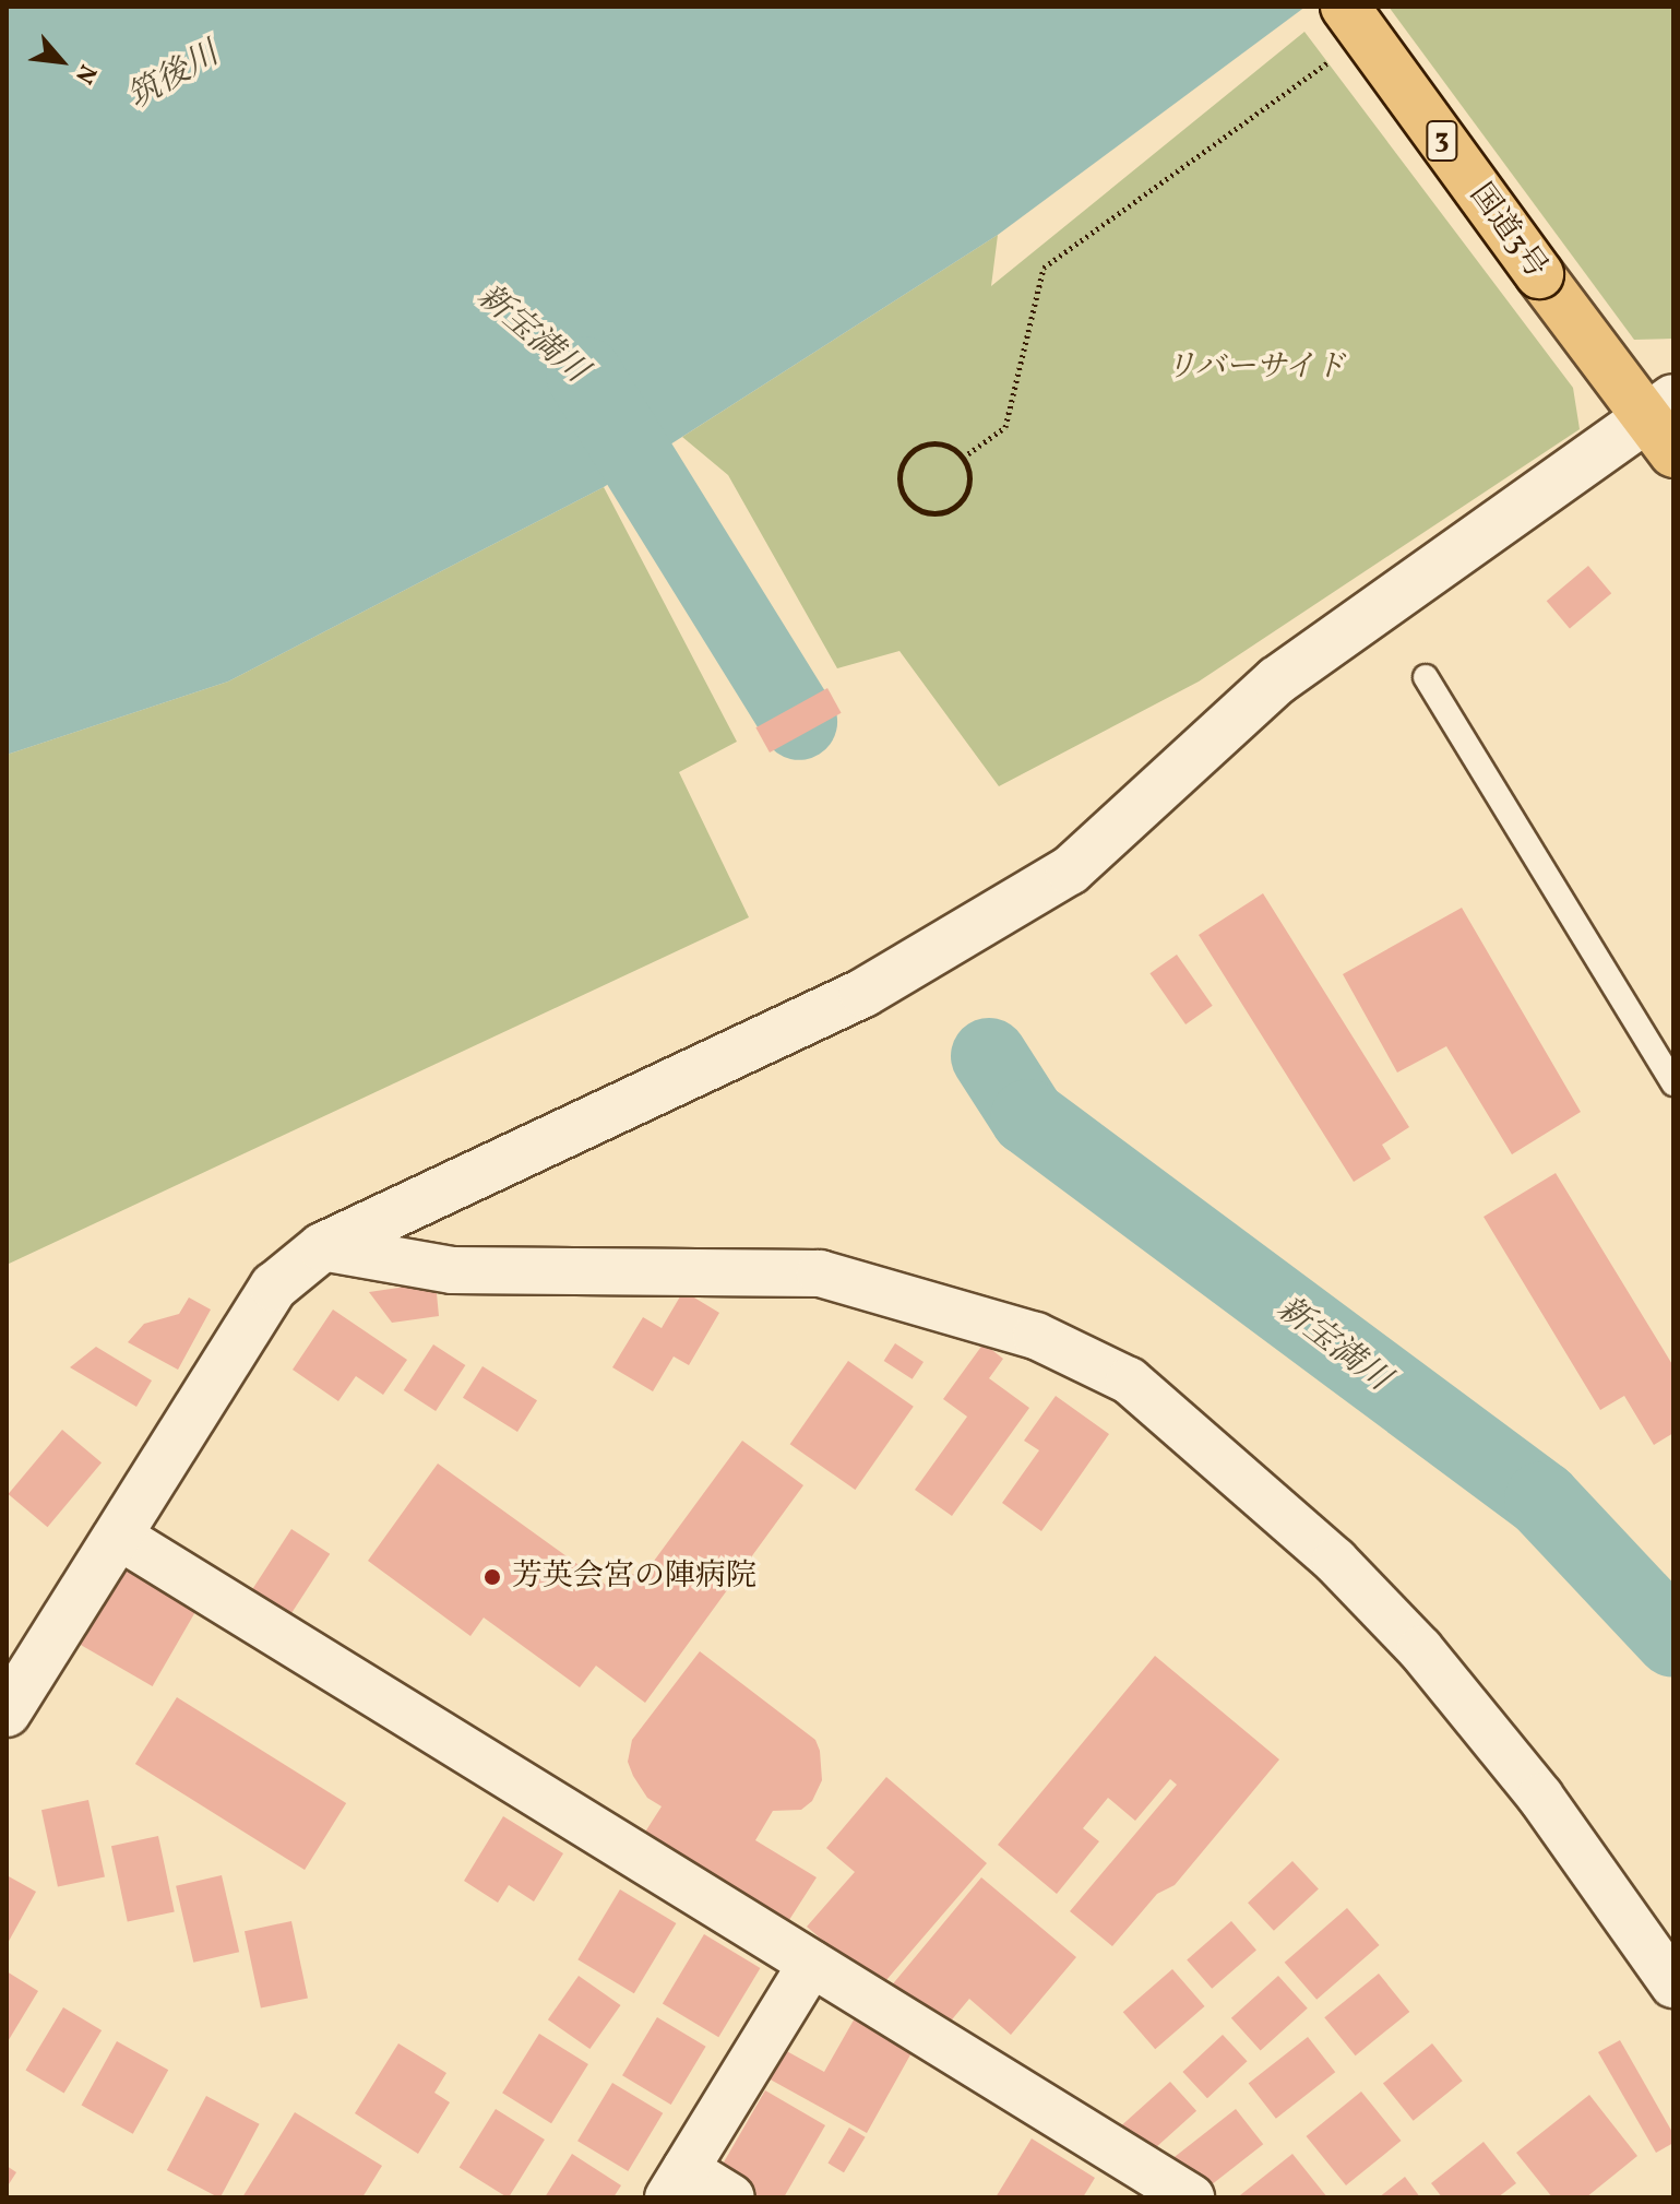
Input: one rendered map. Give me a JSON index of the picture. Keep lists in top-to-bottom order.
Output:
{
  "streets": {
    "highway": ["3", "国道3号"]
  },
  "water": ["筑後川", "新宝満川"],
  "parks": ["リバーサイド"],
  "places": ["芳英会宮の陣病院"],
  "north": "bottom right"
}
